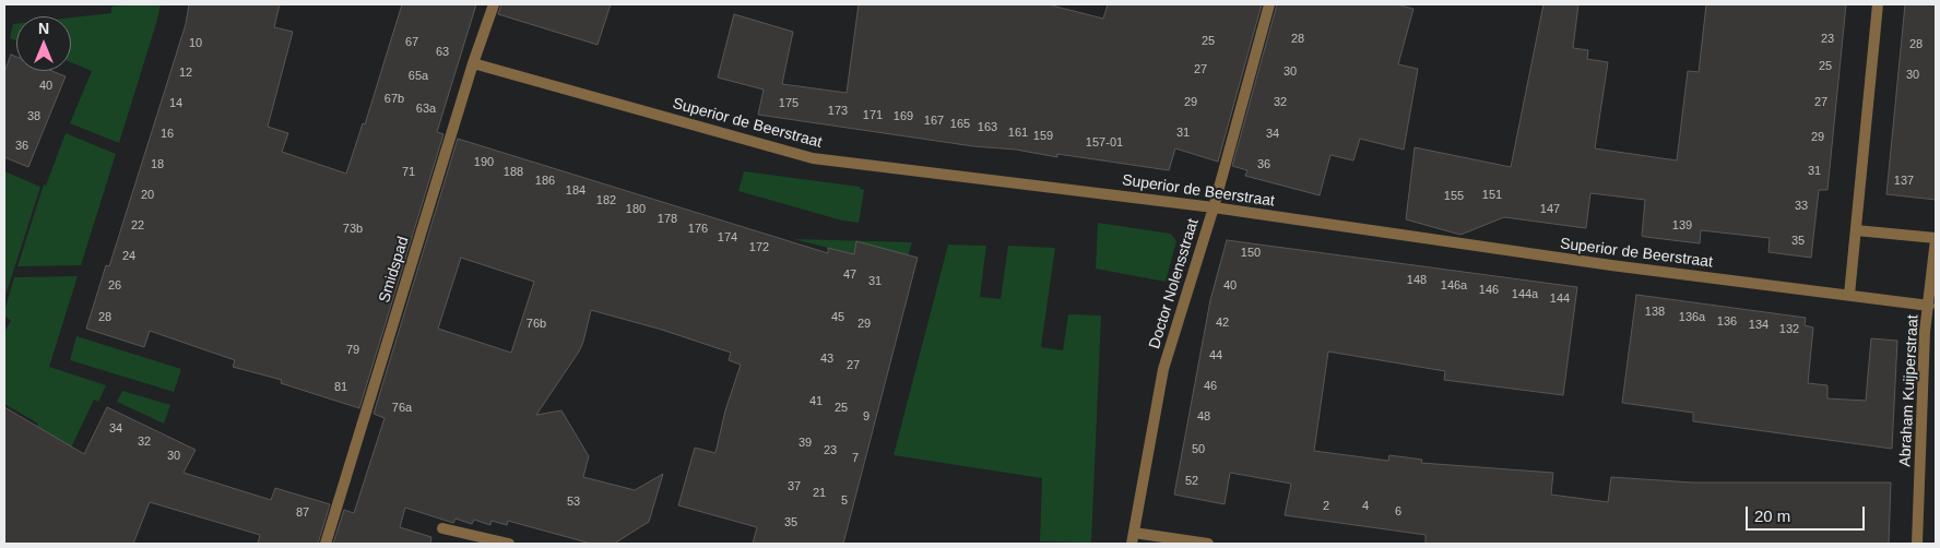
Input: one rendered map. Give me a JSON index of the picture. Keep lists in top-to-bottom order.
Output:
{
  "streets": {
    "street": [
      "Superior de Beerstraat",
      "Smidspad",
      "Doctor Nolensstraat",
      "Abraham Kuijperstraat"
    ]
  },
  "crossings": [
    ["Superior de Beerstraat", "Smidspad"],
    ["Superior de Beerstraat", "Doctor Nolensstraat"],
    ["Superior de Beerstraat", "Abraham Kuijperstraat"]
  ],
  "house_numbers": [
    "28",
    "23",
    "25",
    "67",
    "10",
    "28",
    "63",
    "25",
    "27",
    "30",
    "12",
    "30",
    "65a",
    "40",
    "67b",
    "29",
    "32",
    "27",
    "14",
    "175",
    "63a",
    "173",
    "171",
    "38",
    "169",
    "167",
    "165",
    "163",
    "161",
    "31",
    "16",
    "34",
    "159",
    "29",
    "157-01",
    "36",
    "190",
    "18",
    "36",
    "31",
    "71",
    "188",
    "186",
    "137",
    "184",
    "20",
    "151",
    "155",
    "182",
    "33",
    "180",
    "147",
    "178",
    "22",
    "139",
    "73b",
    "176",
    "174",
    "35",
    "172",
    "150",
    "24",
    "47",
    "148",
    "31",
    "26",
    "40",
    "146a",
    "146",
    "144a",
    "144",
    "138",
    "28",
    "45",
    "136a",
    "136",
    "42",
    "76b",
    "29",
    "134",
    "132",
    "79",
    "44",
    "43",
    "27",
    "46",
    "81",
    "41",
    "76a",
    "25",
    "9",
    "48",
    "34",
    "32",
    "39",
    "50",
    "23",
    "30",
    "7",
    "52",
    "37",
    "21",
    "5",
    "53",
    "2",
    "4",
    "6",
    "87",
    "35"
  ],
  "scale_bar": "20 m",
  "north": "top"
}
